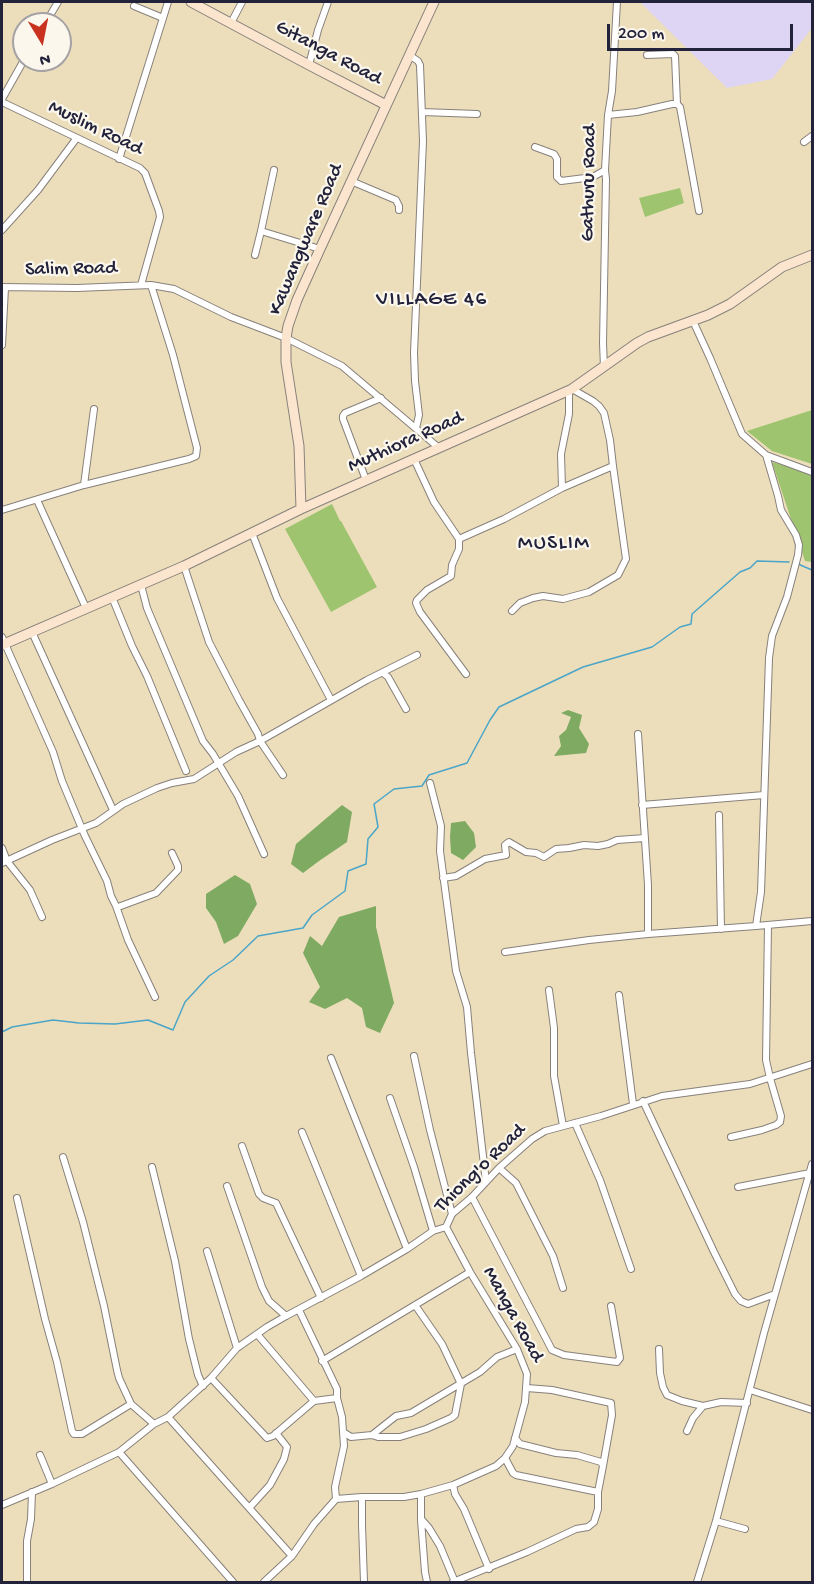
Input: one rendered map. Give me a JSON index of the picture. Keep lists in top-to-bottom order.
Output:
{
  "streets": {
    "street": [
      "Gitanga Road",
      "Muslim Road",
      "Gathuru Road",
      "Kawangware Road",
      "Salim Road",
      "Muthiora Road",
      "Thiong'o Road",
      "Manga Road"
    ]
  },
  "crossings": [
    ["Gitanga Road", "Kawangware Road"],
    ["Muslim Road", "Salim Road"],
    ["Gathuru Road", "Muthiora Road"],
    ["Kawangware Road", "Muthiora Road"],
    ["Thiong'o Road", "Manga Road"]
  ],
  "districts": ["VILLAGE 46", "MUSLIM"],
  "scale_bar": "200 m",
  "north": "bottom"
}
